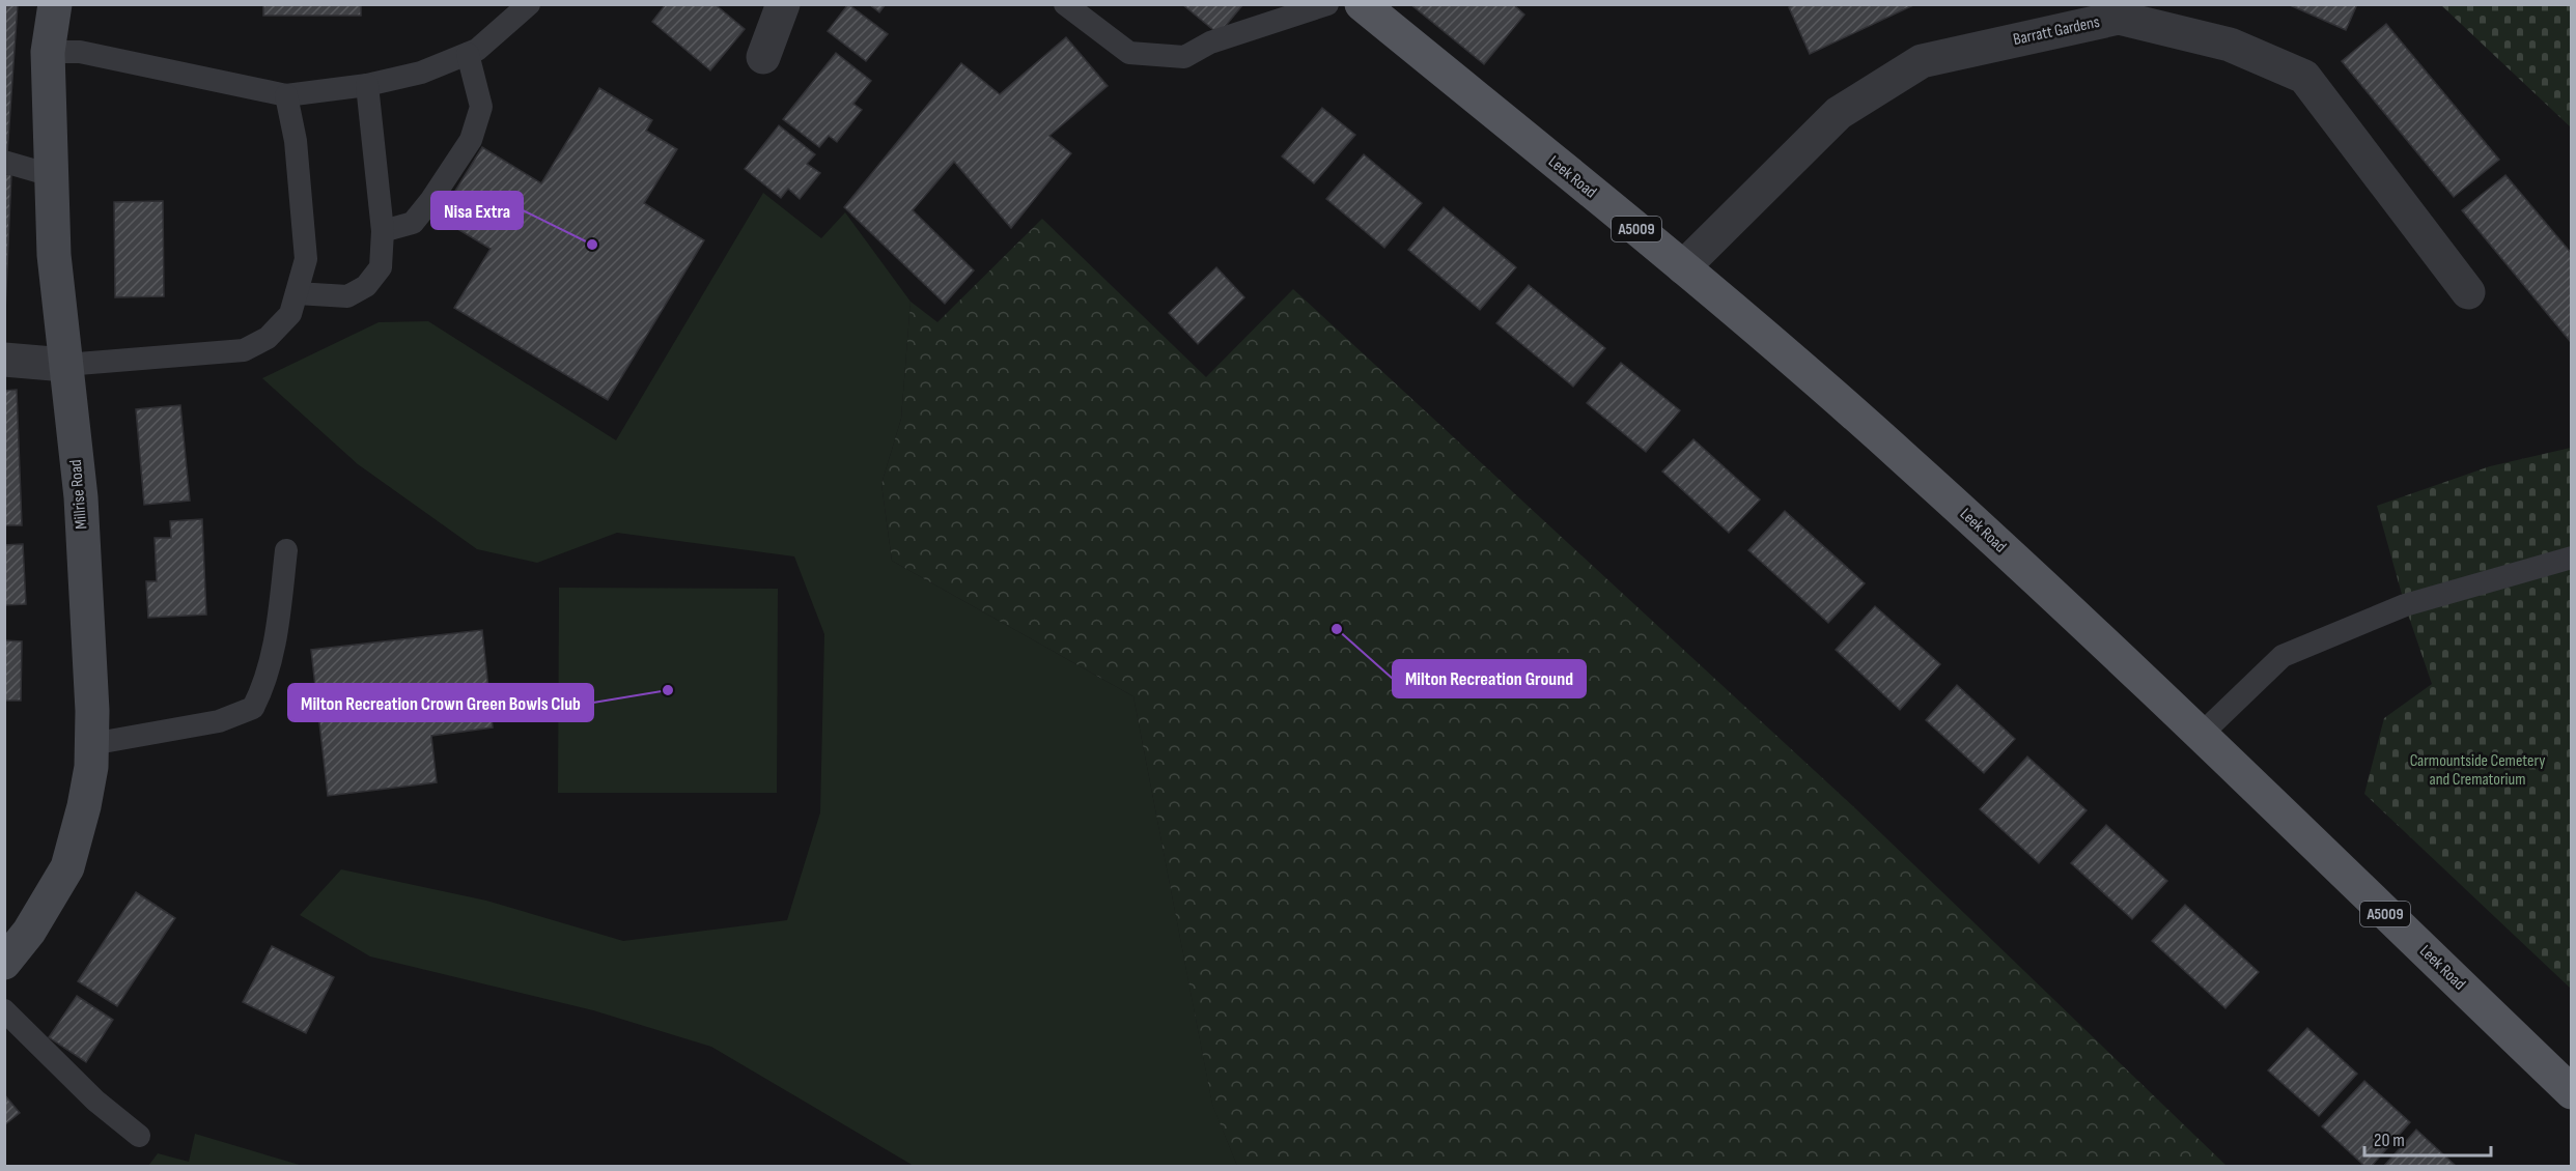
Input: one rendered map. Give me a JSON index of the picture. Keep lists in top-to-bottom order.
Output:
{
  "streets": {
    "main road": ["Leek Road", "A5009"],
    "street": ["Barratt Gardens", "Millrise Road"]
  },
  "crossings": [
    ["Barratt Gardens", "Leek Road"]
  ],
  "parks": ["Carmountside Cemetery and Crematorium"],
  "places": ["Nisa Extra", "Milton Recreation Ground", "Milton Recreation Crown Green Bowls Club"],
  "scale_bar": "20 m"
}
